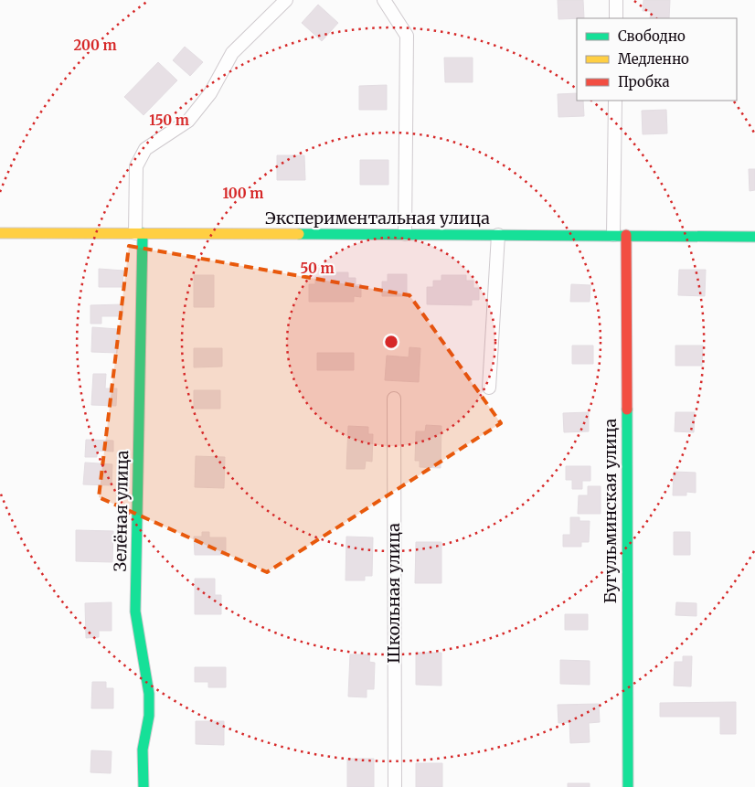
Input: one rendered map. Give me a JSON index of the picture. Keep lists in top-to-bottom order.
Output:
{
  "streets": {
    "street": [
      "Экспериментальная улица",
      "Зелёная улица",
      "Бугульминская улица",
      "Школьная улица"
    ]
  },
  "crossings": [
    ["Экспериментальная улица", "Зелёная улица"],
    ["Экспериментальная улица", "Бугульминская улица"]
  ],
  "legend": ["Свободно", "Медленно", "Пробка"],
  "rings": [
    "200 m",
    "150 m",
    "100 m",
    "50 m"
  ]
}
